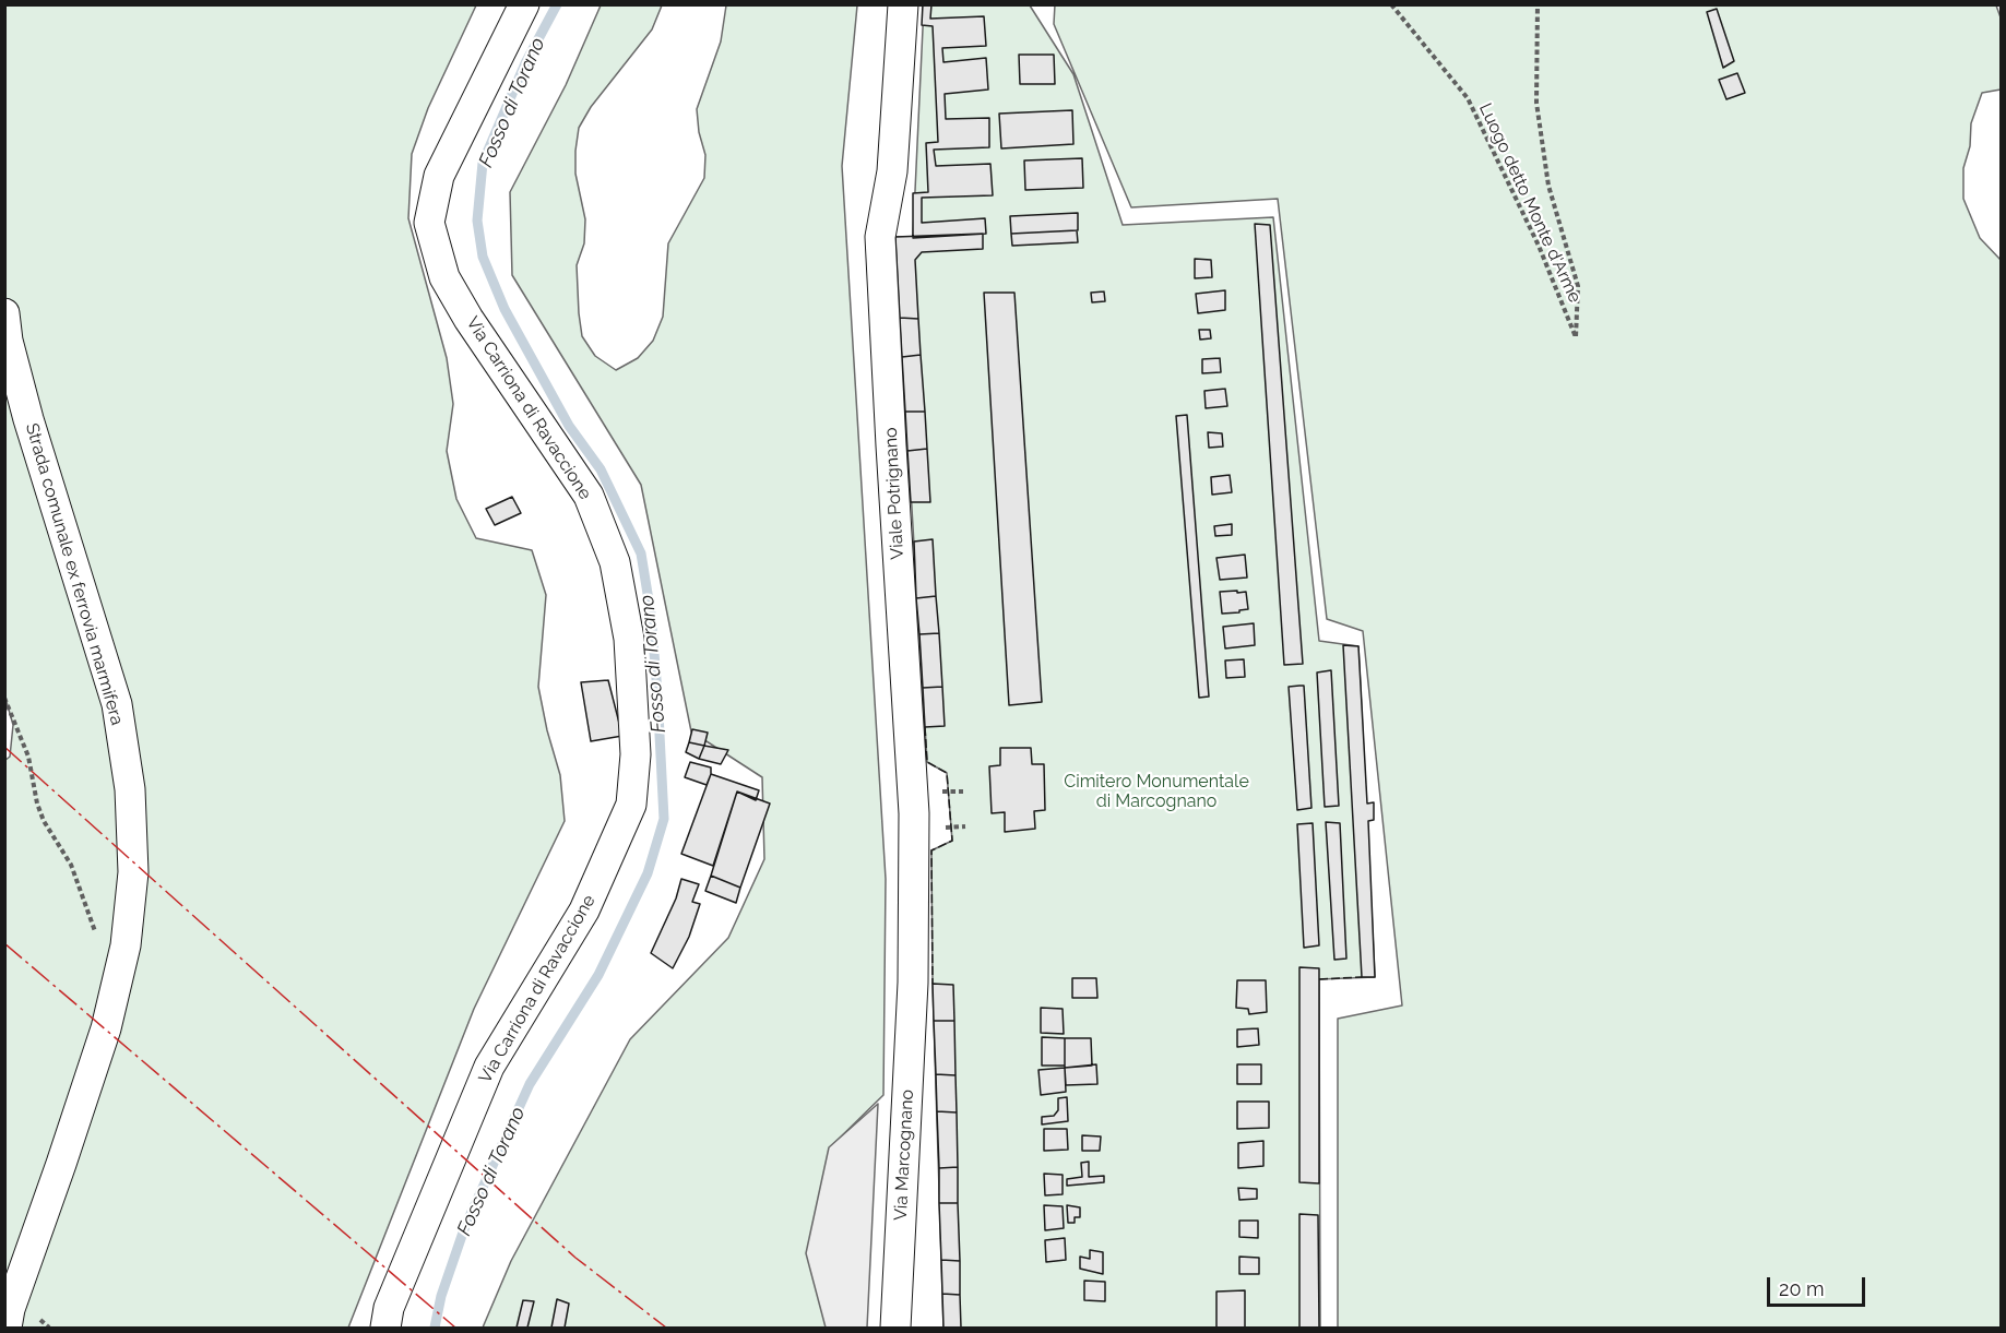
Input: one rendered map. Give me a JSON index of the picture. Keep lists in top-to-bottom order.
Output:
{
  "streets": {
    "street": [
      "Via Carriona di Ravaccione",
      "Viale Potrignano",
      "Strada comunale ex ferrovia marmifera",
      "Via Marcognano"
    ],
    "path": ["Luogo detto Monte d'Arme"]
  },
  "crossings": [
    ["Viale Potrignano", "Via Marcognano"]
  ],
  "water": ["Fosso di Torano"],
  "parks": ["Cimitero Monumentale di Marcognano"],
  "scale_bar": "20 m"
}
